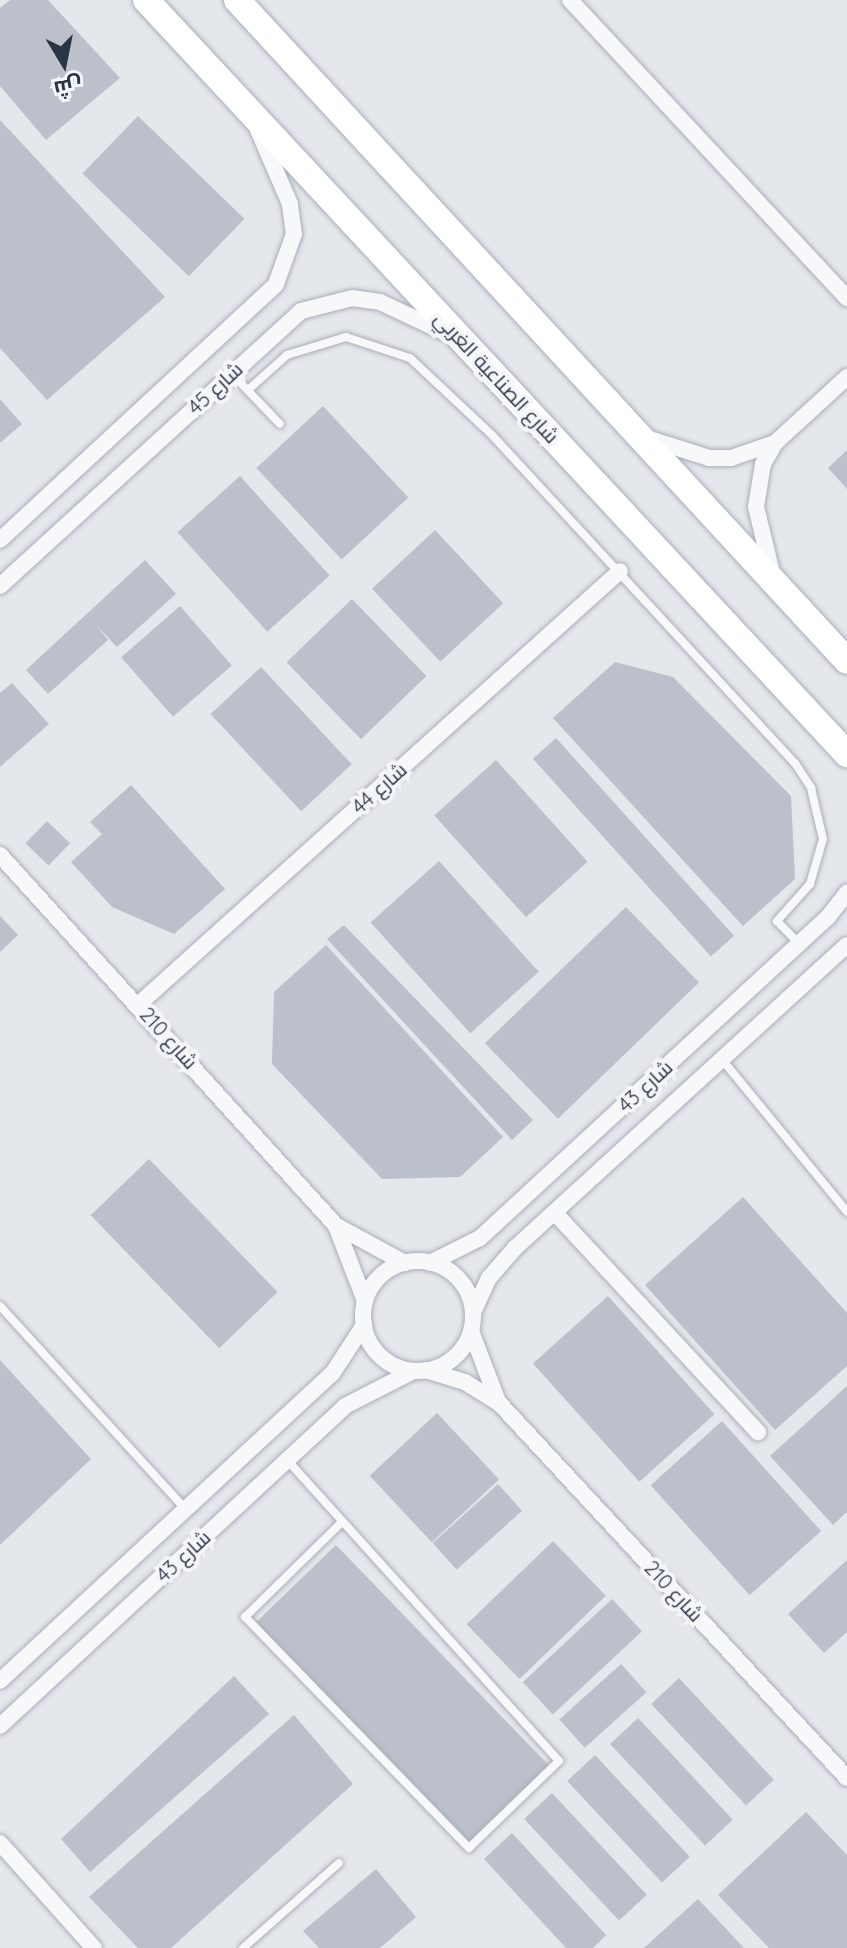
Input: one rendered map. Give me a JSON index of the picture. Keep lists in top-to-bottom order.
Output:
{
  "streets": {
    "main road": ["شارع الصناعية الغربي"],
    "street": [
      "شارع 45",
      "شارع 44",
      "شارع 210",
      "شارع 43"
    ]
  },
  "crossings": [
    ["شارع الصناعية الغربي", "شارع 45"],
    ["شارع 44", "شارع 210"],
    ["شارع 210", "شارع 43"]
  ],
  "north": "bottom"
}
